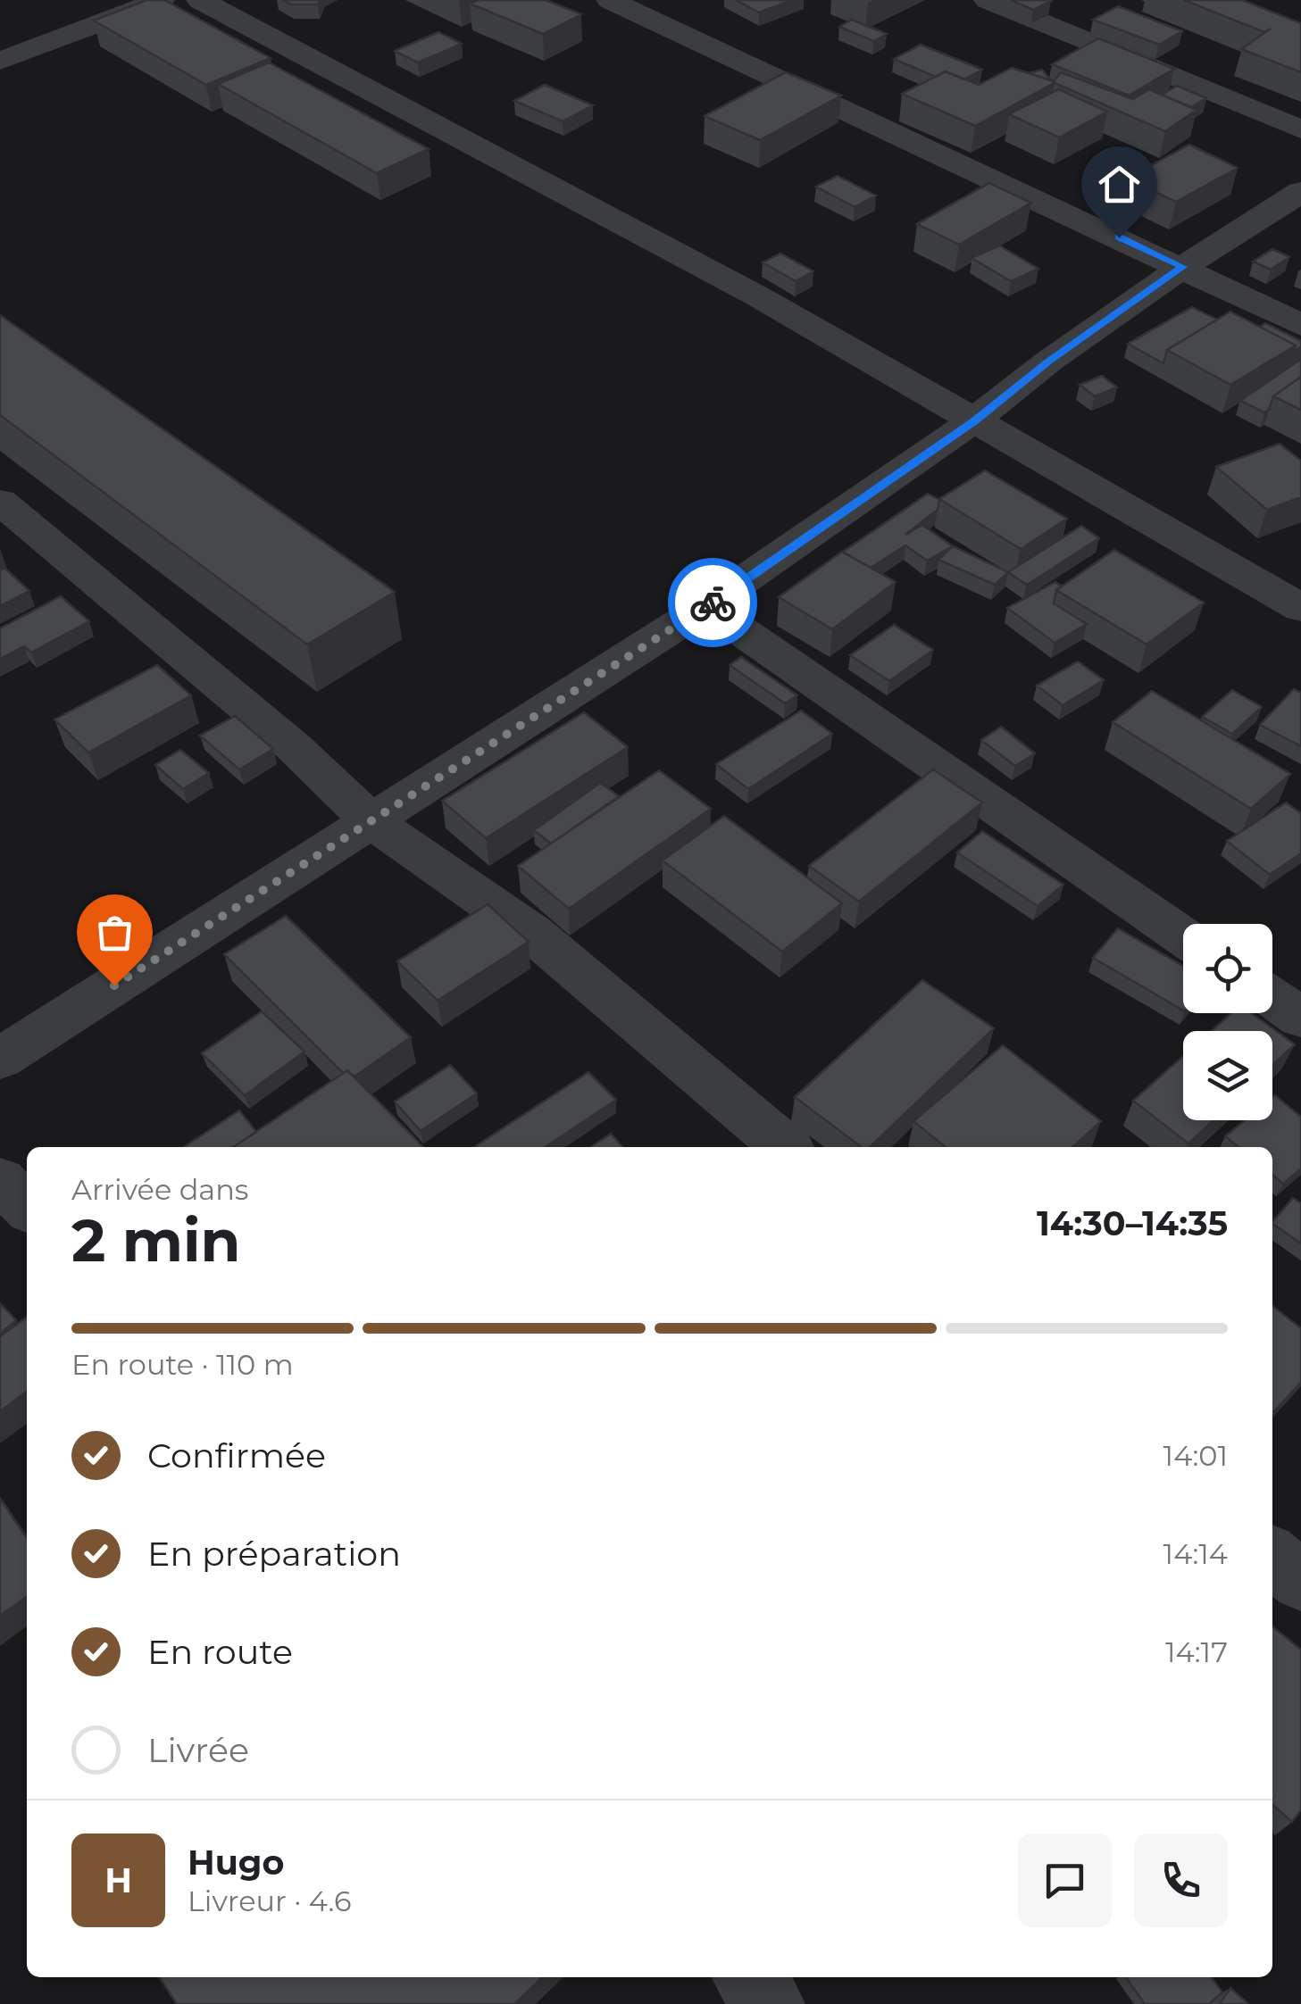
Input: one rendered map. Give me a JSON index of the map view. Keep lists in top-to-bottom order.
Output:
{
  "page": {
    "heading": ["2 min", "Arrivée dans", "14:30–14:35"],
    "panel": ["Hugo", "Livreur · 4.6"],
    "bar": "En route · 110 m",
    "list": [
      ["Confirmée", "14:01"],
      ["En préparation", "14:14"],
      ["En route", "14:17"],
      "Livrée"
    ],
    "round": "H"
  }
}
